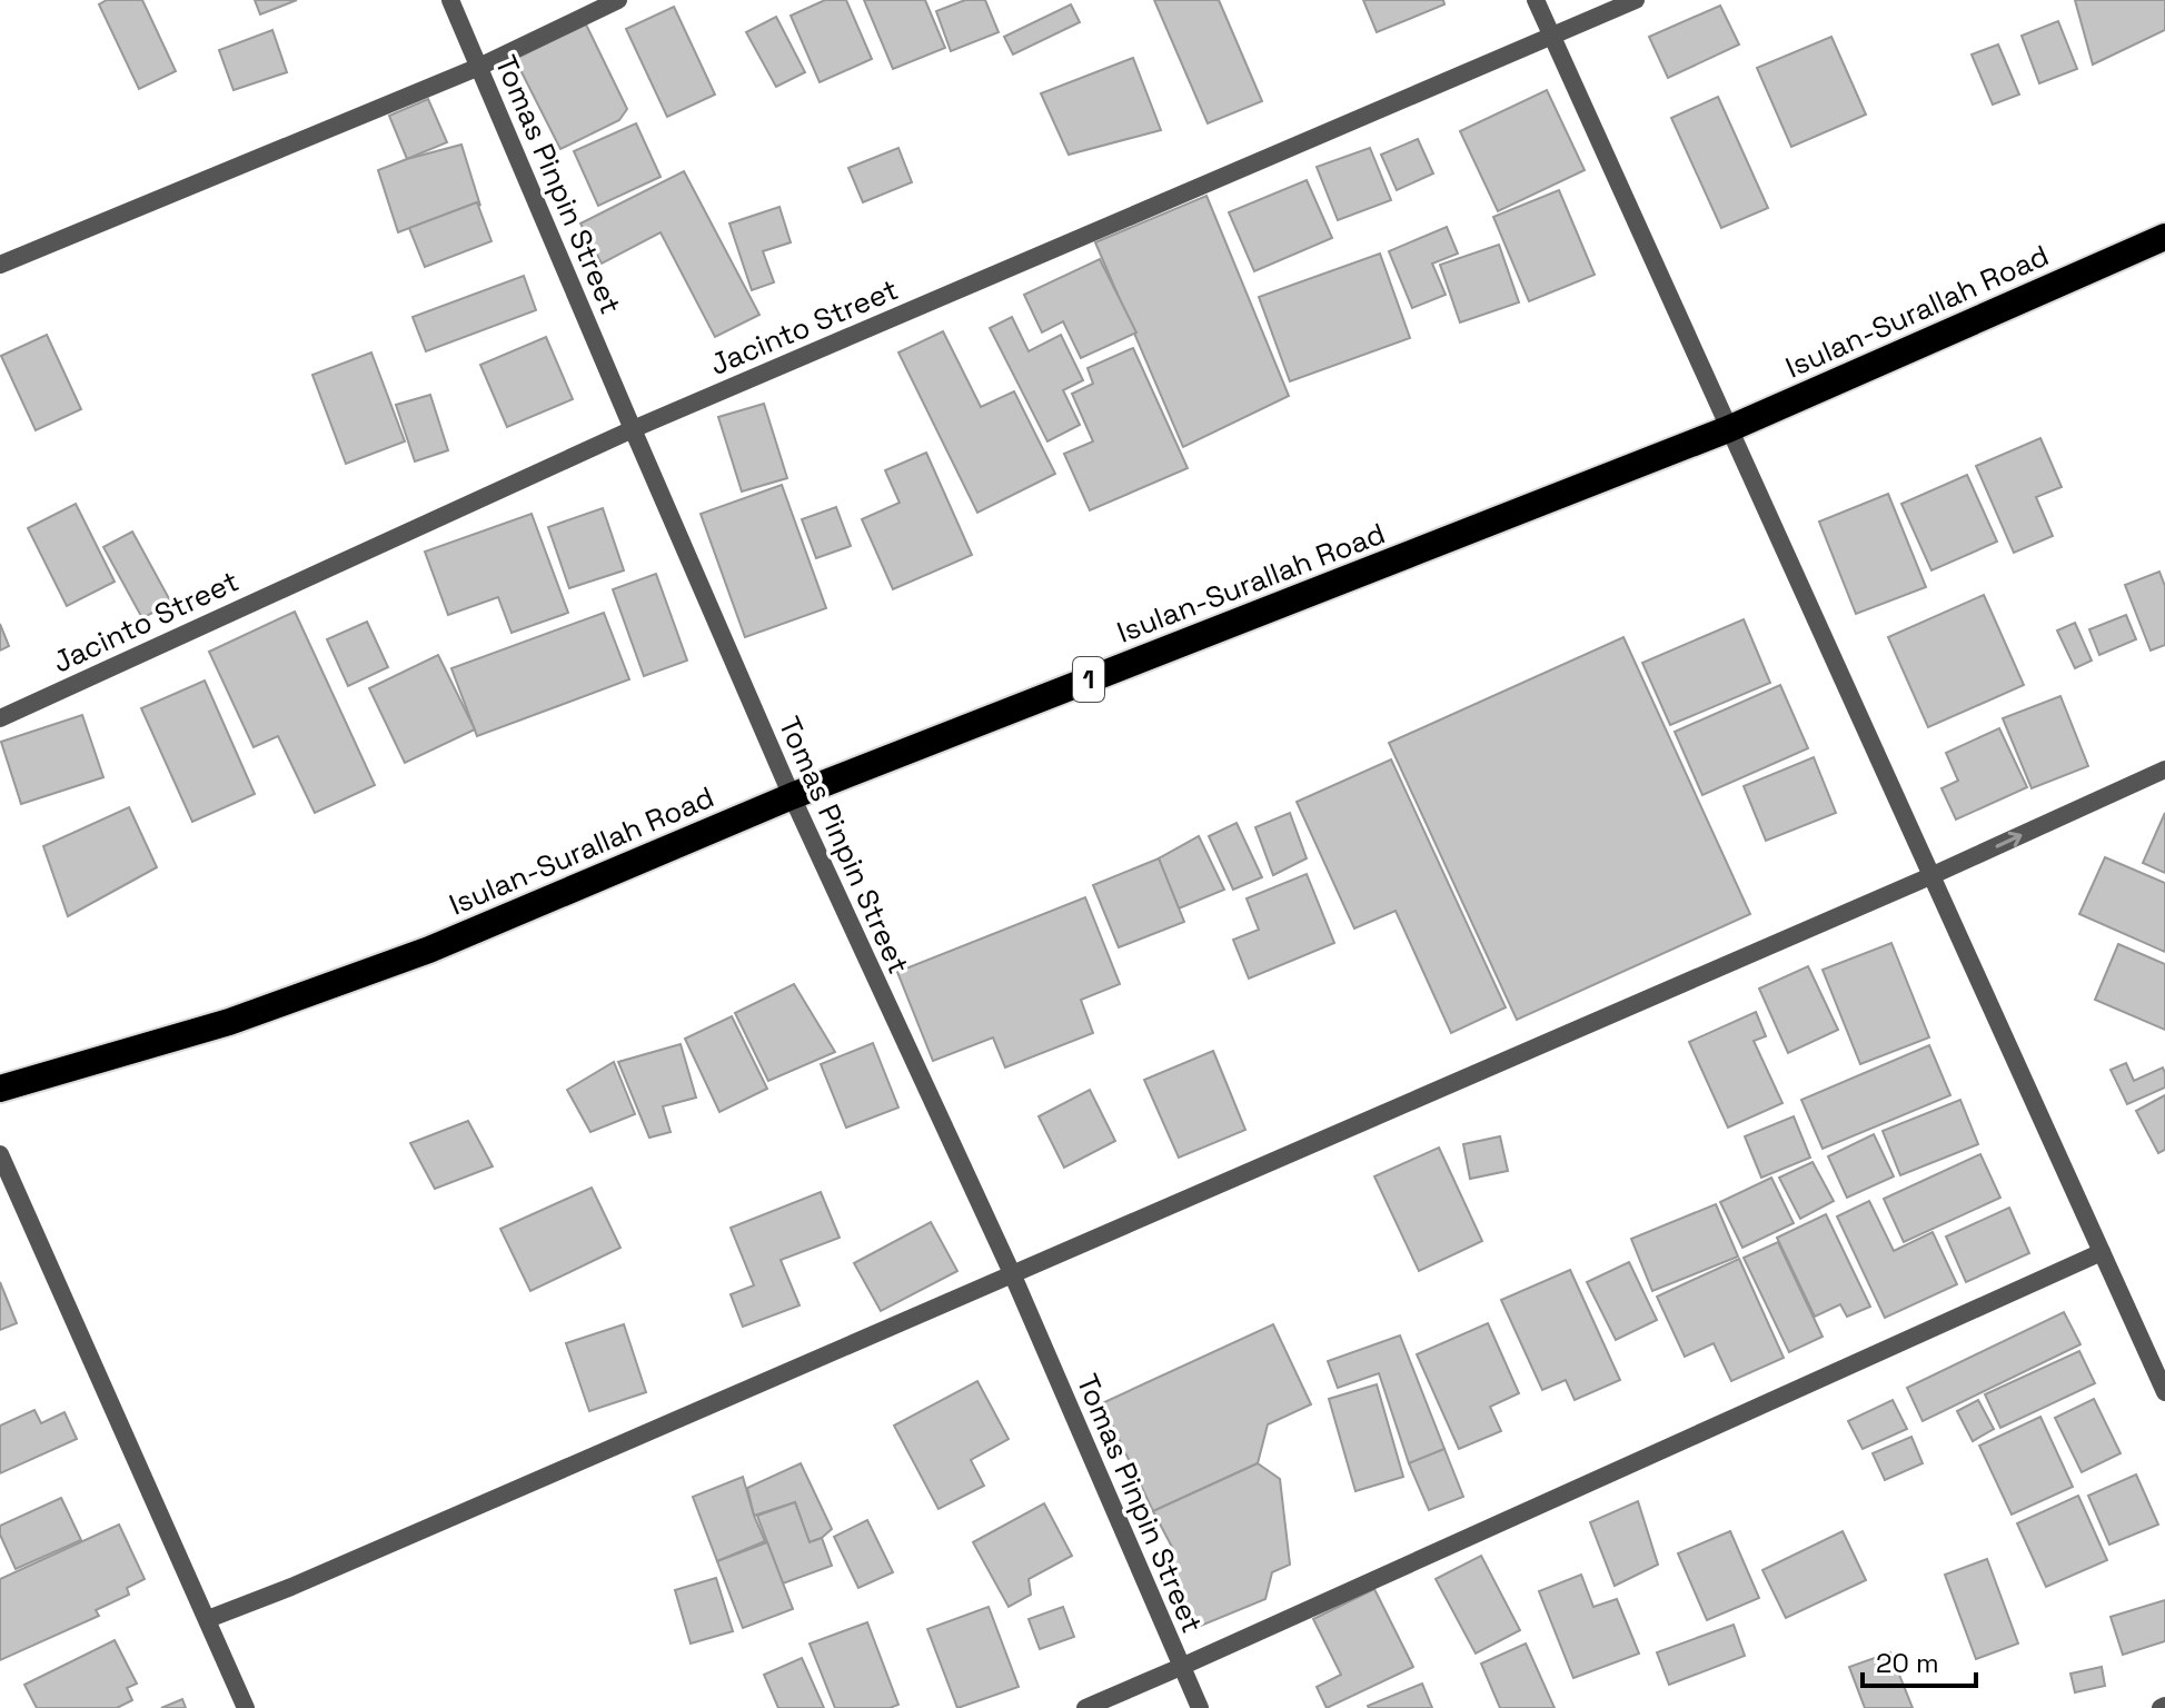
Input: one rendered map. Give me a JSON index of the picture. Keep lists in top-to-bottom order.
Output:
{
  "streets": {
    "highway": ["Isulan-Surallah Road", "1"],
    "street": ["Tomas Pinpin Street", "Jacinto Street"]
  },
  "crossings": [
    ["Tomas Pinpin Street", "Isulan-Surallah Road"],
    ["Tomas Pinpin Street", "Jacinto Street"]
  ],
  "scale_bar": "20 m"
}
